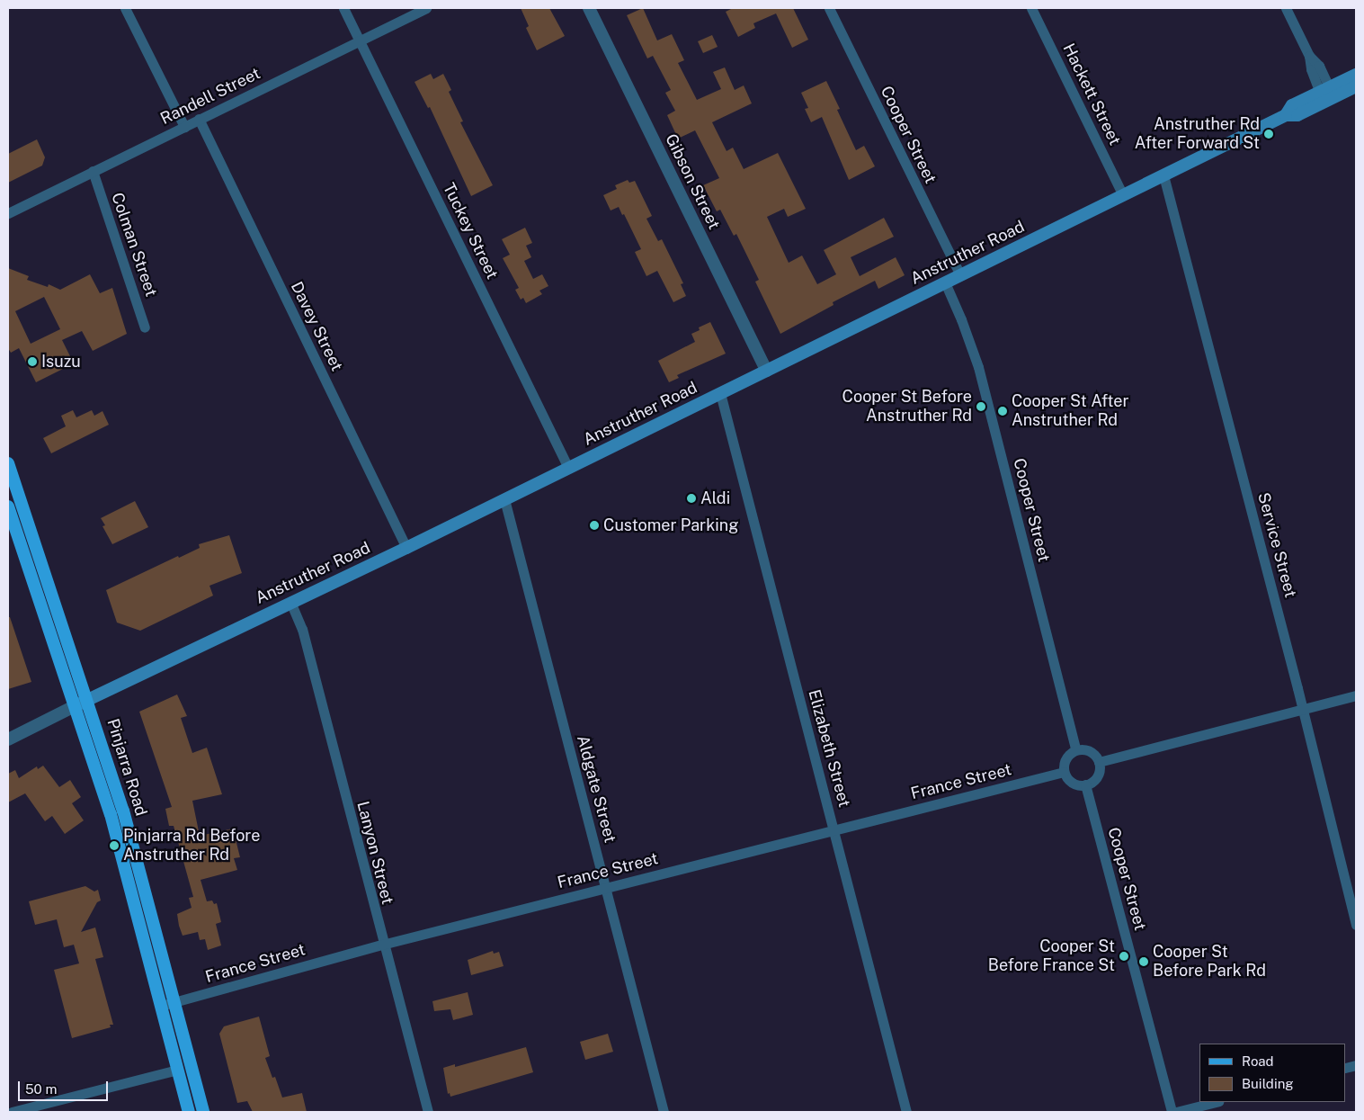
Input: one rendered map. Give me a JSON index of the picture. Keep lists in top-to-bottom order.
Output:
{
  "streets": {
    "main road": ["Anstruther Road", "Pinjarra Road"],
    "street": [
      "Hackett Street",
      "Randell Street",
      "Cooper Street",
      "Gibson Street",
      "Tuckey Street",
      "Colman Street",
      "Davey Street",
      "Service Street",
      "Elizabeth Street",
      "France Street",
      "Aldgate Street",
      "Lanyon Street"
    ]
  },
  "crossings": [
    ["Hackett Street", "Anstruther Road"],
    ["Randell Street", "Tuckey Street"],
    ["Randell Street", "Colman Street"],
    ["Randell Street", "Davey Street"],
    ["Cooper Street", "Anstruther Road"],
    ["Cooper Street", "France Street"],
    ["Gibson Street", "Anstruther Road"],
    ["Tuckey Street", "Anstruther Road"],
    ["Anstruther Road", "Davey Street"],
    ["Anstruther Road", "Service Street"],
    ["Anstruther Road", "Elizabeth Street"],
    ["Anstruther Road", "Pinjarra Road"],
    ["Anstruther Road", "Aldgate Street"],
    ["Anstruther Road", "Lanyon Street"],
    ["Elizabeth Street", "France Street"],
    ["Pinjarra Road", "France Street"],
    ["France Street", "Aldgate Street"],
    ["France Street", "Lanyon Street"]
  ],
  "places": [
    "Anstruther Rd After Forward St",
    "Isuzu",
    "Cooper St Before Anstruther Rd",
    "Cooper St After Anstruther Rd",
    "Aldi",
    "Customer Parking",
    "Pinjarra Rd Before Anstruther Rd",
    "Cooper St Before France St",
    "Cooper St Before Park Rd"
  ],
  "legend": ["Road", "Building"],
  "scale_bar": "50 m"
}
